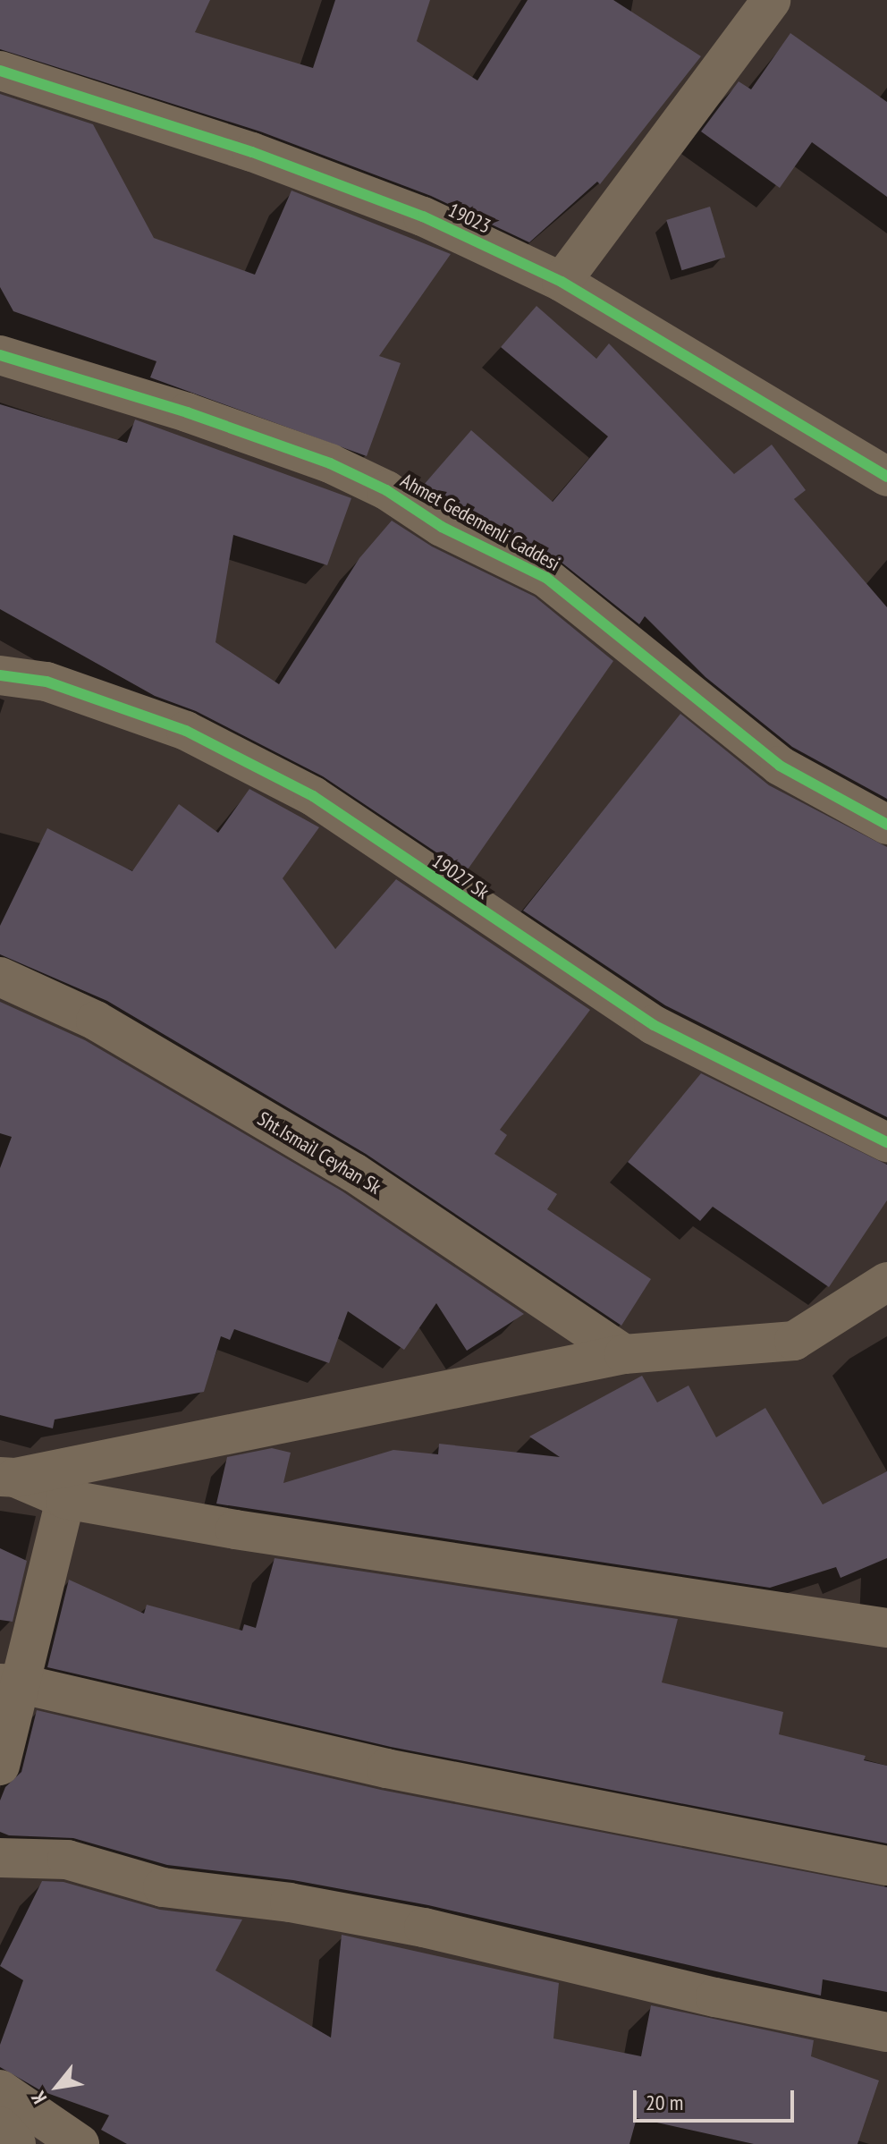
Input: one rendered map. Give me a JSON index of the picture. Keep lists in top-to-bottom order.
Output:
{
  "streets": {
    "street": [
      "19023",
      "Ahmet Gedemenli Caddesi",
      "19027 Sk",
      "Sht.Ismail Ceyhan Sk"
    ]
  },
  "scale_bar": "20 m",
  "north": "bottom left"
}
